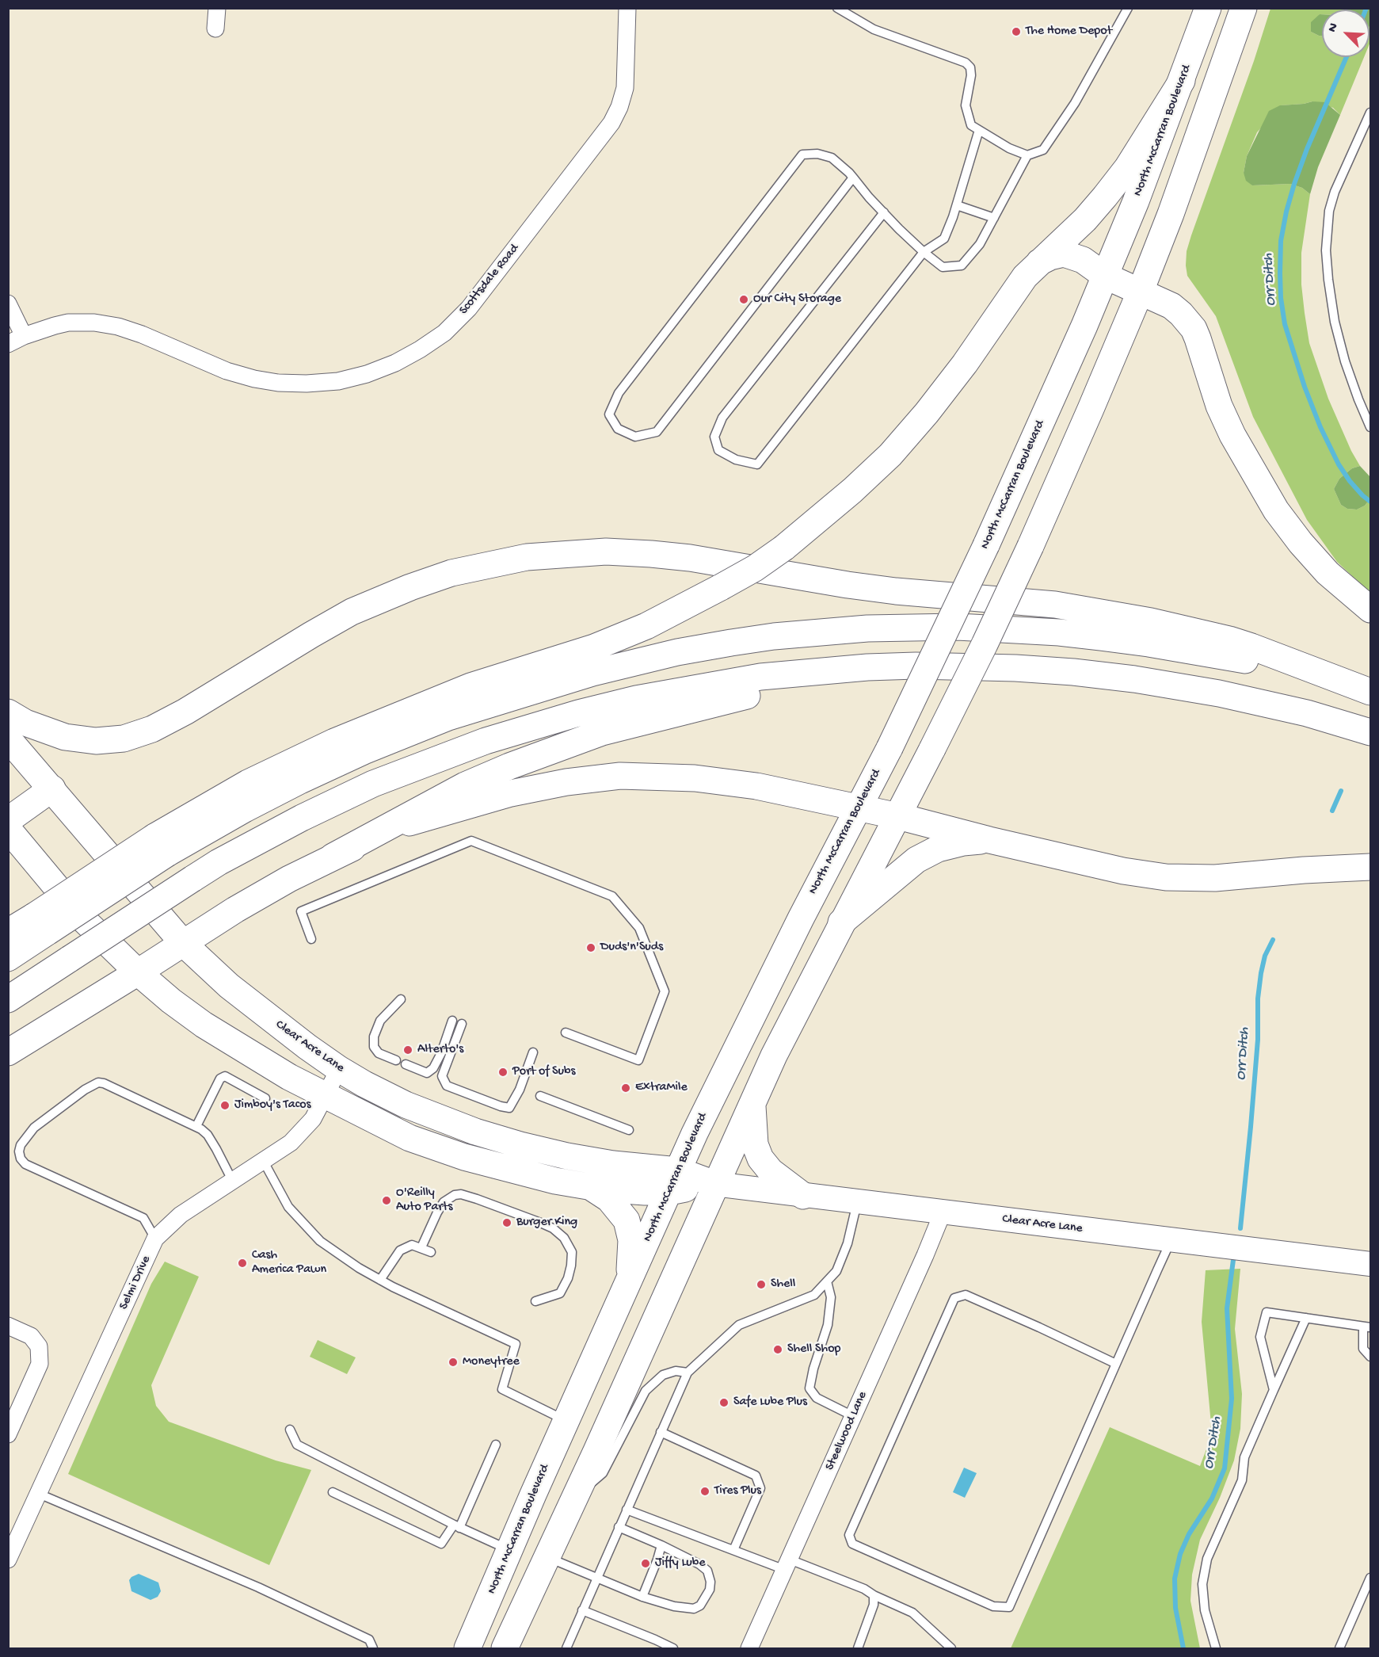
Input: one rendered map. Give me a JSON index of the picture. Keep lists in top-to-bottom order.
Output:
{
  "streets": {
    "main road": ["North McCarran Boulevard", "Clear Acre Lane"],
    "street": ["Scottsdale Road", "Selmi Drive", "Steelwood Lane"]
  },
  "crossings": [
    ["North McCarran Boulevard", "Clear Acre Lane"],
    ["Clear Acre Lane", "Selmi Drive"],
    ["Clear Acre Lane", "Steelwood Lane"]
  ],
  "water": ["Orr Ditch"],
  "places": [
    "The Home Depot",
    "Our City Storage",
    "Duds'n'Suds",
    "Alterto's",
    "Port of Subs",
    "ExtraMile",
    "Jimboy's Tacos",
    "O'Reilly Auto Parts",
    "Burger King",
    "Cash America Pawn",
    "Shell",
    "Shell Shop",
    "Moneytree",
    "Safe Lube Plus",
    "Tires Plus",
    "Jiffy Lube"
  ],
  "north": "top left"
}
